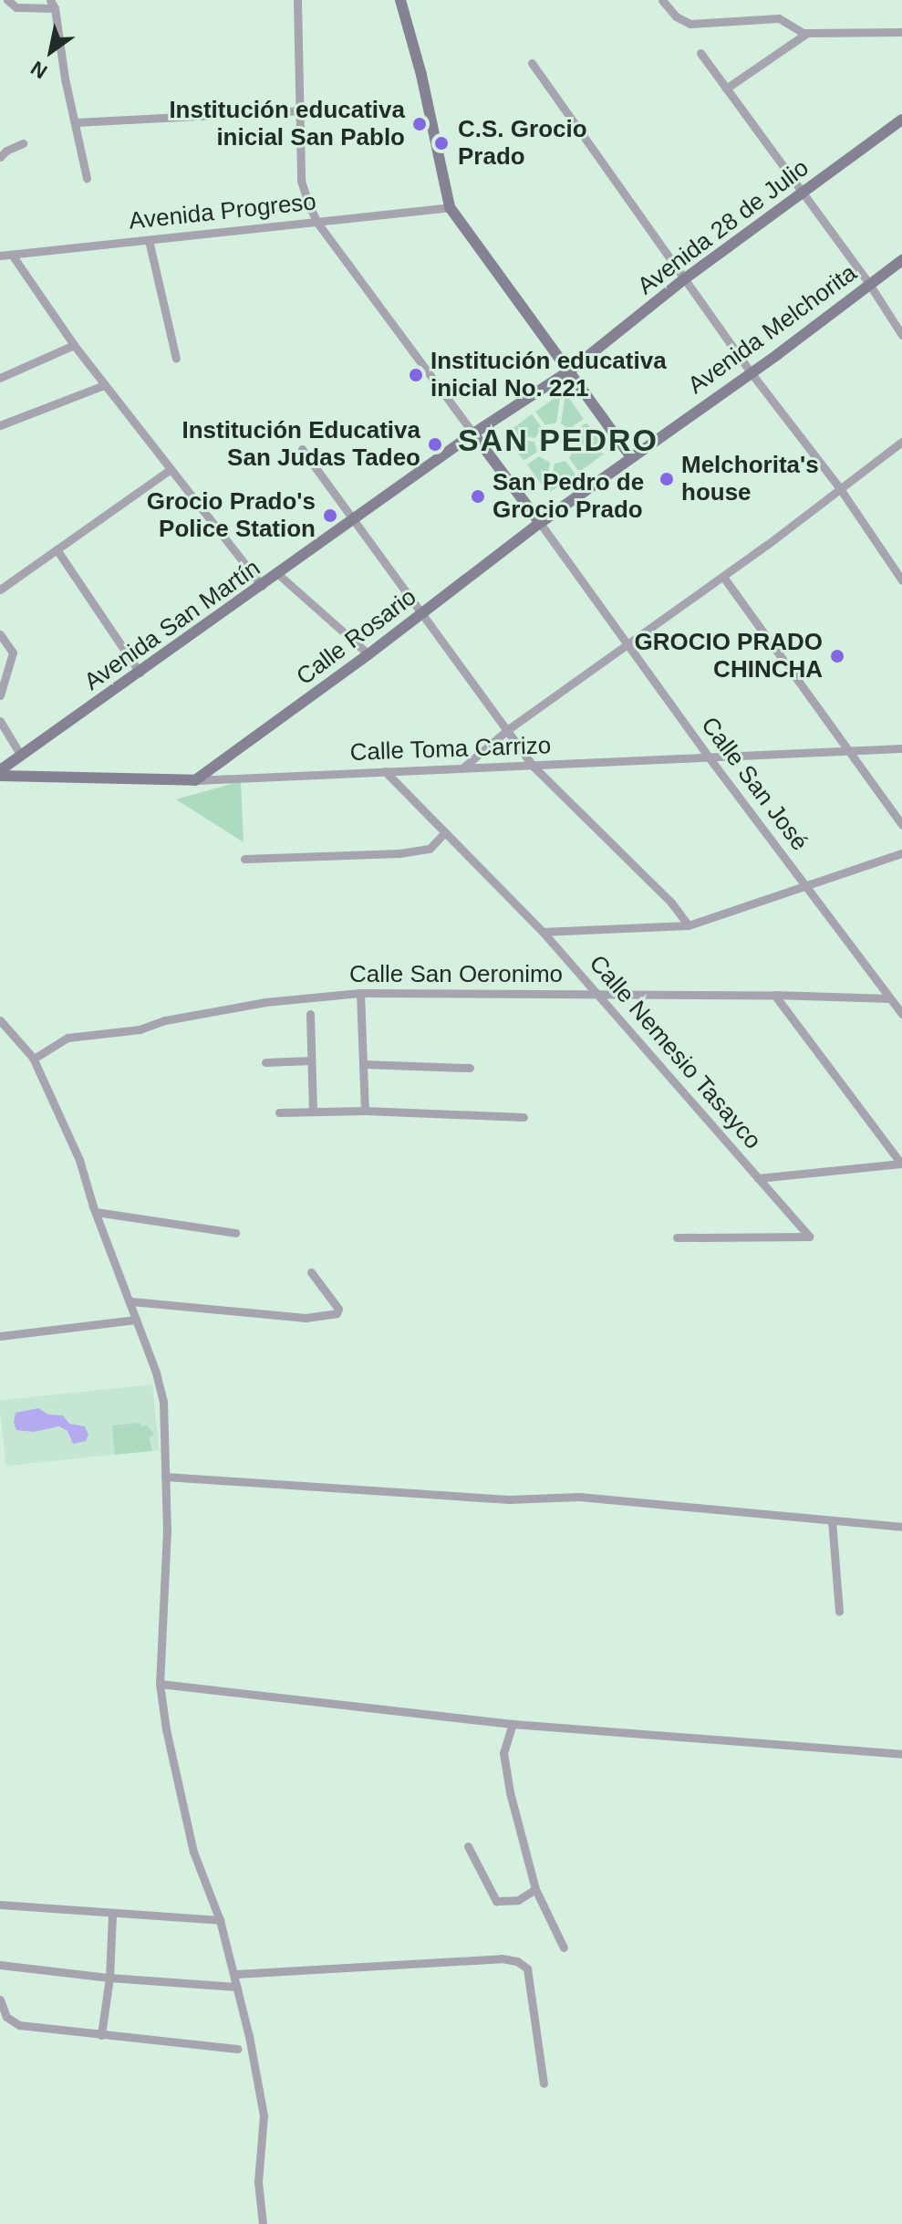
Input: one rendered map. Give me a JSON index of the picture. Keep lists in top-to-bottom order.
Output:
{
  "streets": {
    "main road": [
      "Avenida 28 de Julio",
      "Avenida Melchorita",
      "Avenida San Martín",
      "Calle Rosario",
      "Calle Toma Carrizo",
      "Calle San José"
    ],
    "street": ["Avenida Progreso", "Calle San Oeronimo", "Calle Nemesio Tasayco"]
  },
  "crossings": [
    ["Avenida 28 de Julio", "Avenida San Martín"],
    ["Avenida 28 de Julio", "Calle San José"],
    ["Avenida Melchorita", "Calle Rosario"],
    ["Avenida Melchorita", "Calle San José"],
    ["Avenida San Martín", "Calle San José"],
    ["Calle Rosario", "Calle Toma Carrizo"],
    ["Calle Rosario", "Calle San José"],
    ["Calle Toma Carrizo", "Calle San José"],
    ["Calle Toma Carrizo", "Calle Nemesio Tasayco"],
    ["Calle San José", "Calle San Oeronimo"],
    ["Calle San Oeronimo", "Calle Nemesio Tasayco"]
  ],
  "districts": ["SAN PEDRO"],
  "places": [
    "Institución educativa inicial San Pablo",
    "C.S. Grocio Prado",
    "Institución educativa inicial No. 221",
    "Institución Educativa San Judas Tadeo",
    "Melchorita's house",
    "San Pedro de Grocio Prado",
    "Grocio Prado's Police Station",
    "GROCIO PRADO CHINCHA"
  ],
  "north": "bottom left"
}
